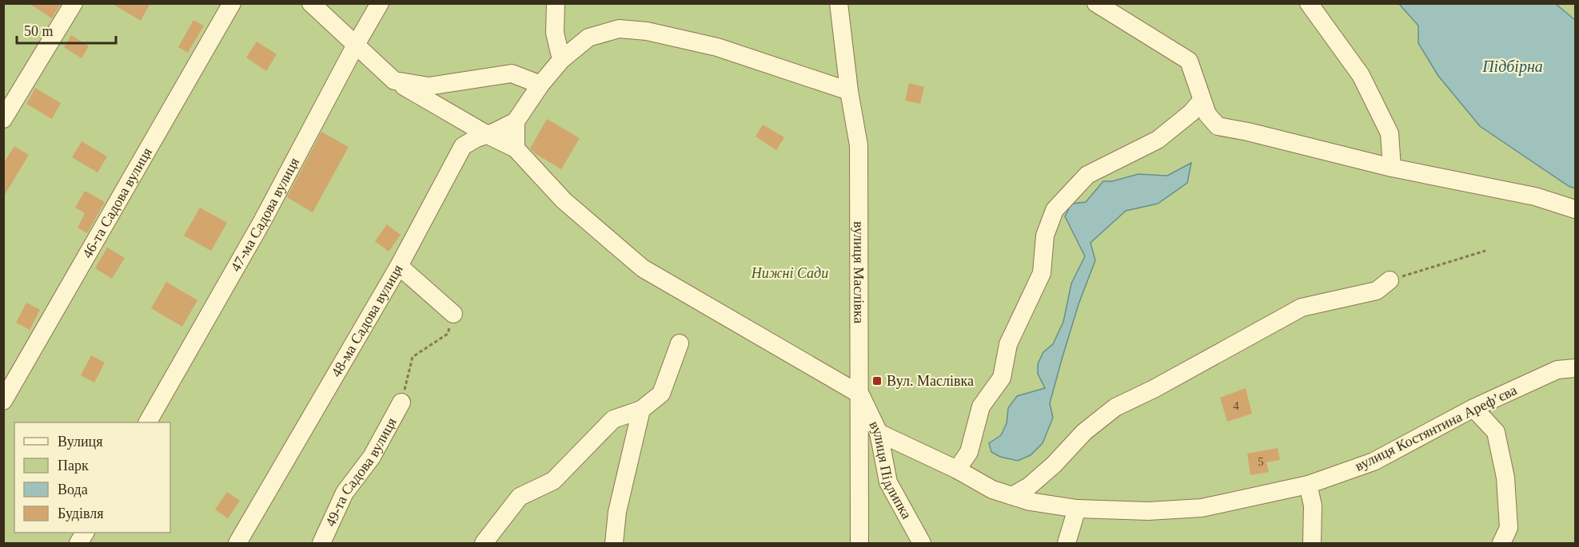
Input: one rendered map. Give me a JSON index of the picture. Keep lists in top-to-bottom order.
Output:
{
  "streets": {
    "street": [
      "46-та Садова вулиця",
      "47-ма Садова вулиця",
      "вулиця Маслівка",
      "48-ма Садова вулиця",
      "вулиця Костянтина Арефʼєва",
      "вулиця Підлипка",
      "49-та Садова вулиця"
    ]
  },
  "crossings": [
    ["вулиця Маслівка", "вулиця Підлипка"],
    ["вулиця Костянтина Арефʼєва", "вулиця Підлипка"]
  ],
  "water": ["Підбірна"],
  "parks": ["Нижні Сади"],
  "places": {
    "transit": ["Вул. Маслівка"]
  },
  "house_numbers": ["4", "5"],
  "legend": [
    "Вулиця",
    "Парк",
    "Вода",
    "Будівля"
  ],
  "scale_bar": "50 m"
}
